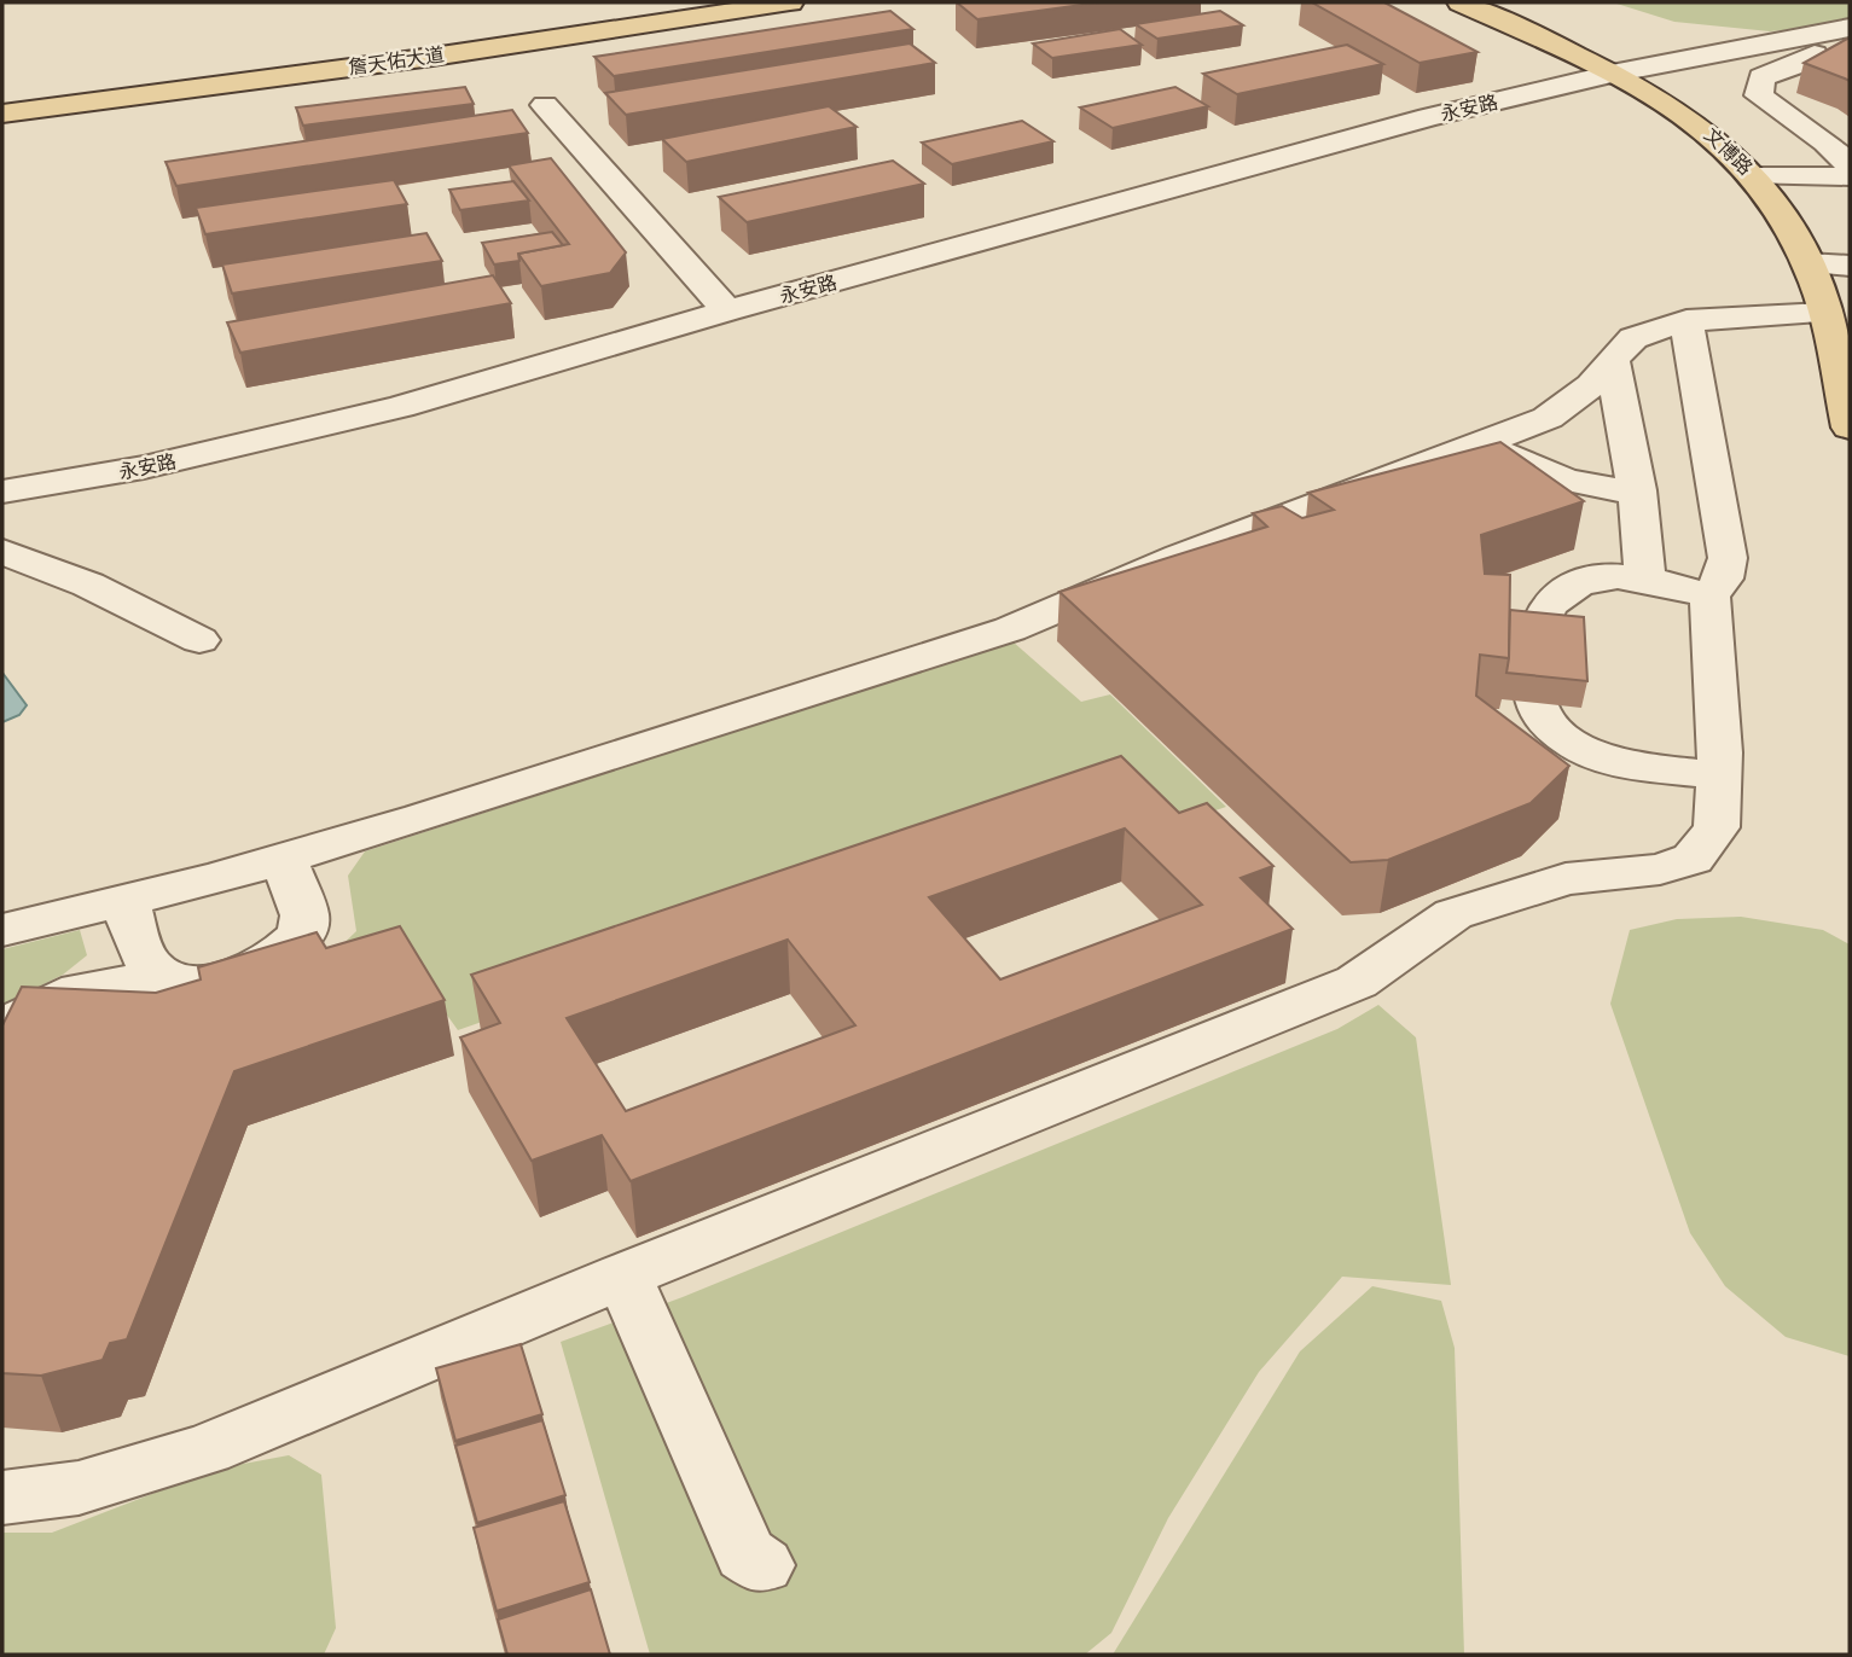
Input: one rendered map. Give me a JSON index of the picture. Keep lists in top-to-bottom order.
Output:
{
  "streets": {
    "main road": ["詹天佑大道", "文博路"],
    "street": ["永安路"]
  },
  "crossings": [
    ["永安路", "文博路"]
  ]
}
